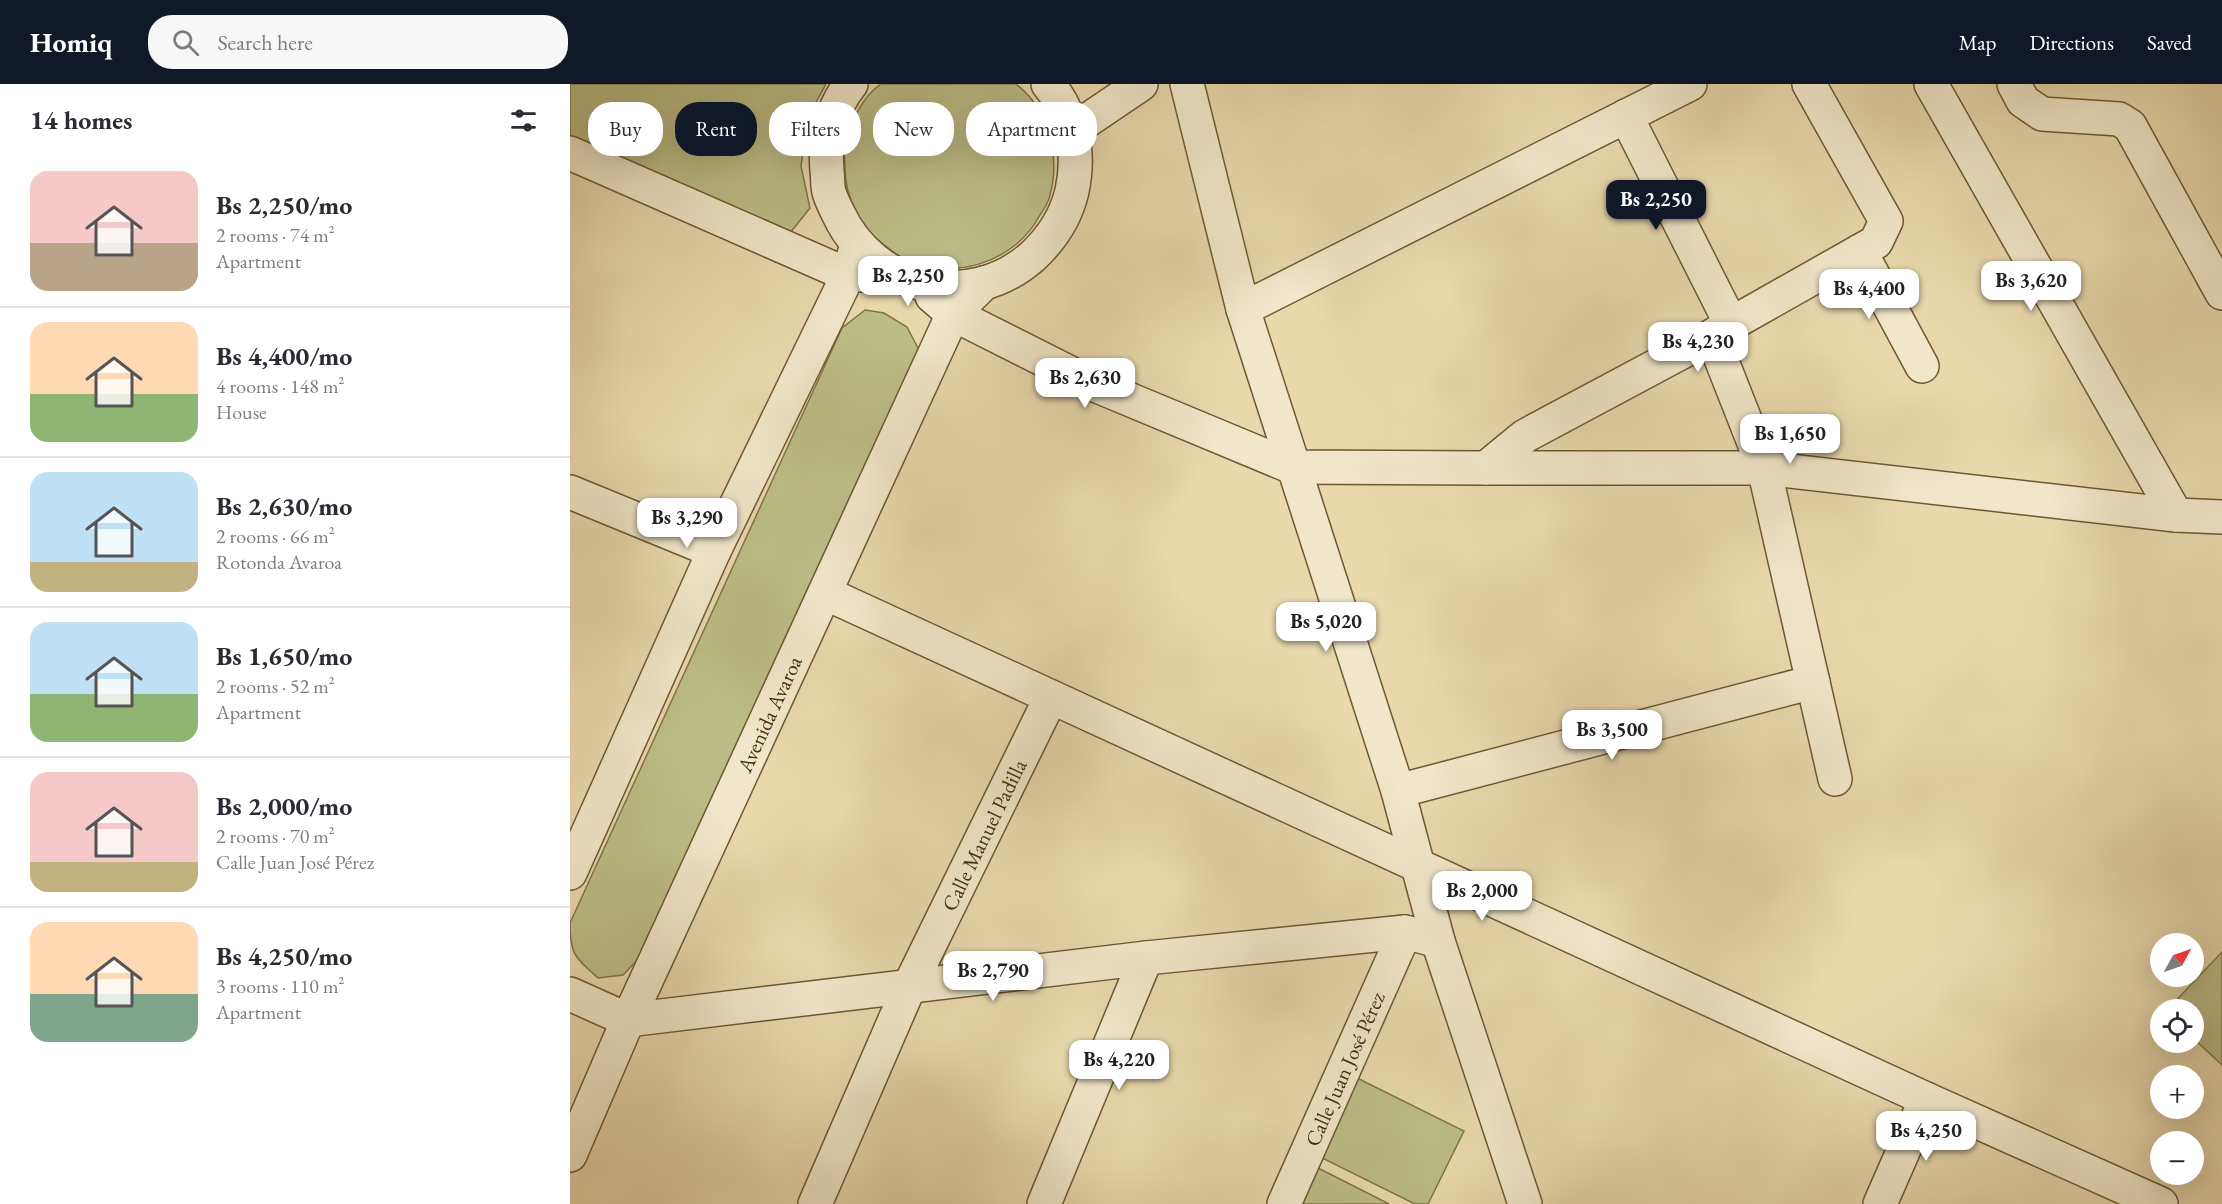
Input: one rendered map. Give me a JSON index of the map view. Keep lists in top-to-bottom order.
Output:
{
  "streets": {
    "street": ["Avenida Avaroa", "Calle Manuel Padilla", "Calle Juan José Pérez"]
  },
  "north": "top right",
  "page": {
    "header": "Homiq",
    "search": "Search here",
    "nav": ["Map", "Directions", "Saved"],
    "heading": "14 homes",
    "chip": [
      "Buy",
      "Rent",
      "Filters",
      "New",
      "Apartment"
    ],
    "list": [
      {
        "name": "Bs 2,250/mo",
        "note": "2 rooms · 74 m² · Apartment"
      },
      {
        "name": "Bs 4,400/mo",
        "note": "4 rooms · 148 m² · House"
      },
      {
        "name": "Bs 2,630/mo",
        "note": "2 rooms · 66 m² · Rotonda Avaroa"
      },
      {
        "name": "Bs 1,650/mo",
        "note": "2 rooms · 52 m² · Apartment"
      },
      {
        "name": "Bs 2,000/mo",
        "note": "2 rooms · 70 m² · Calle Juan José Pérez"
      },
      {
        "name": "Bs 4,250/mo",
        "note": "3 rooms · 110 m² · Apartment"
      }
    ],
    "price": [
      "Bs 2,250",
      "Bs 2,250",
      "Bs 3,620",
      "Bs 4,400",
      "Bs 4,230",
      "Bs 2,630",
      "Bs 1,650",
      "Bs 3,290",
      "Bs 5,020",
      "Bs 3,500",
      "Bs 2,000",
      "Bs 2,790",
      "Bs 4,220",
      "Bs 4,250"
    ],
    "map_buttons": ["+", "−"]
  }
}
